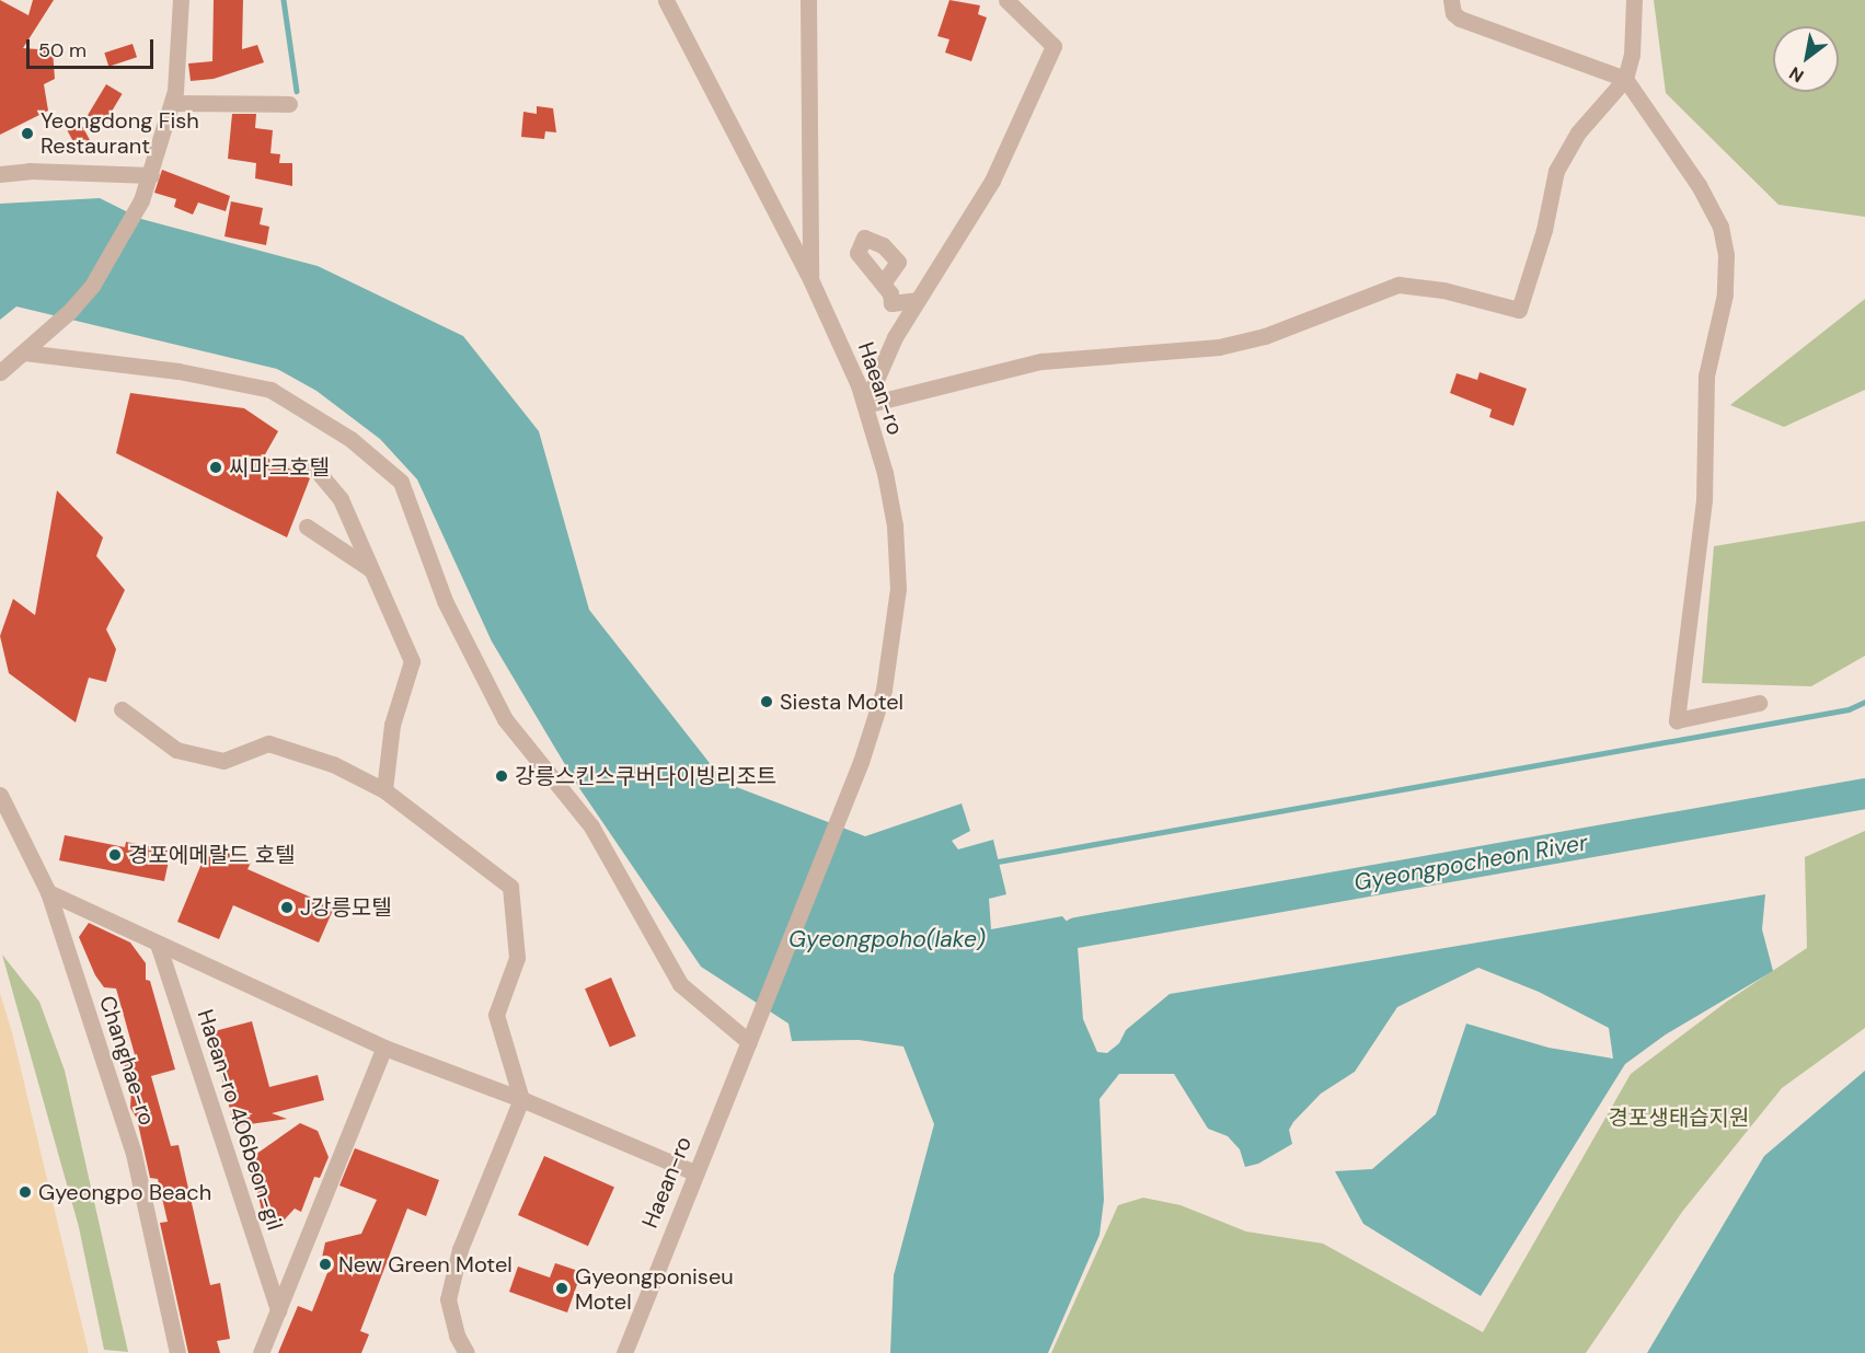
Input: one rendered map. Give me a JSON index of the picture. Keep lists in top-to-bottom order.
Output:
{
  "streets": {
    "street": ["Haean-ro", "Changhae-ro", "Haean-ro 406beon-gil"]
  },
  "water": ["Gyeongpocheon River", "Gyeongpoho(lake)"],
  "parks": ["경포생태습지원"],
  "places": [
    "Yeongdong Fish Restaurant",
    "씨마크호텔",
    "Siesta Motel",
    "강릉스킨스쿠버다이빙리조트",
    "경포에메랄드 호텔",
    "J강릉모텔",
    "Gyeongpo Beach",
    "New Green Motel",
    "Gyeongponiseu Motel"
  ],
  "scale_bar": "50 m",
  "north": "bottom left"
}
